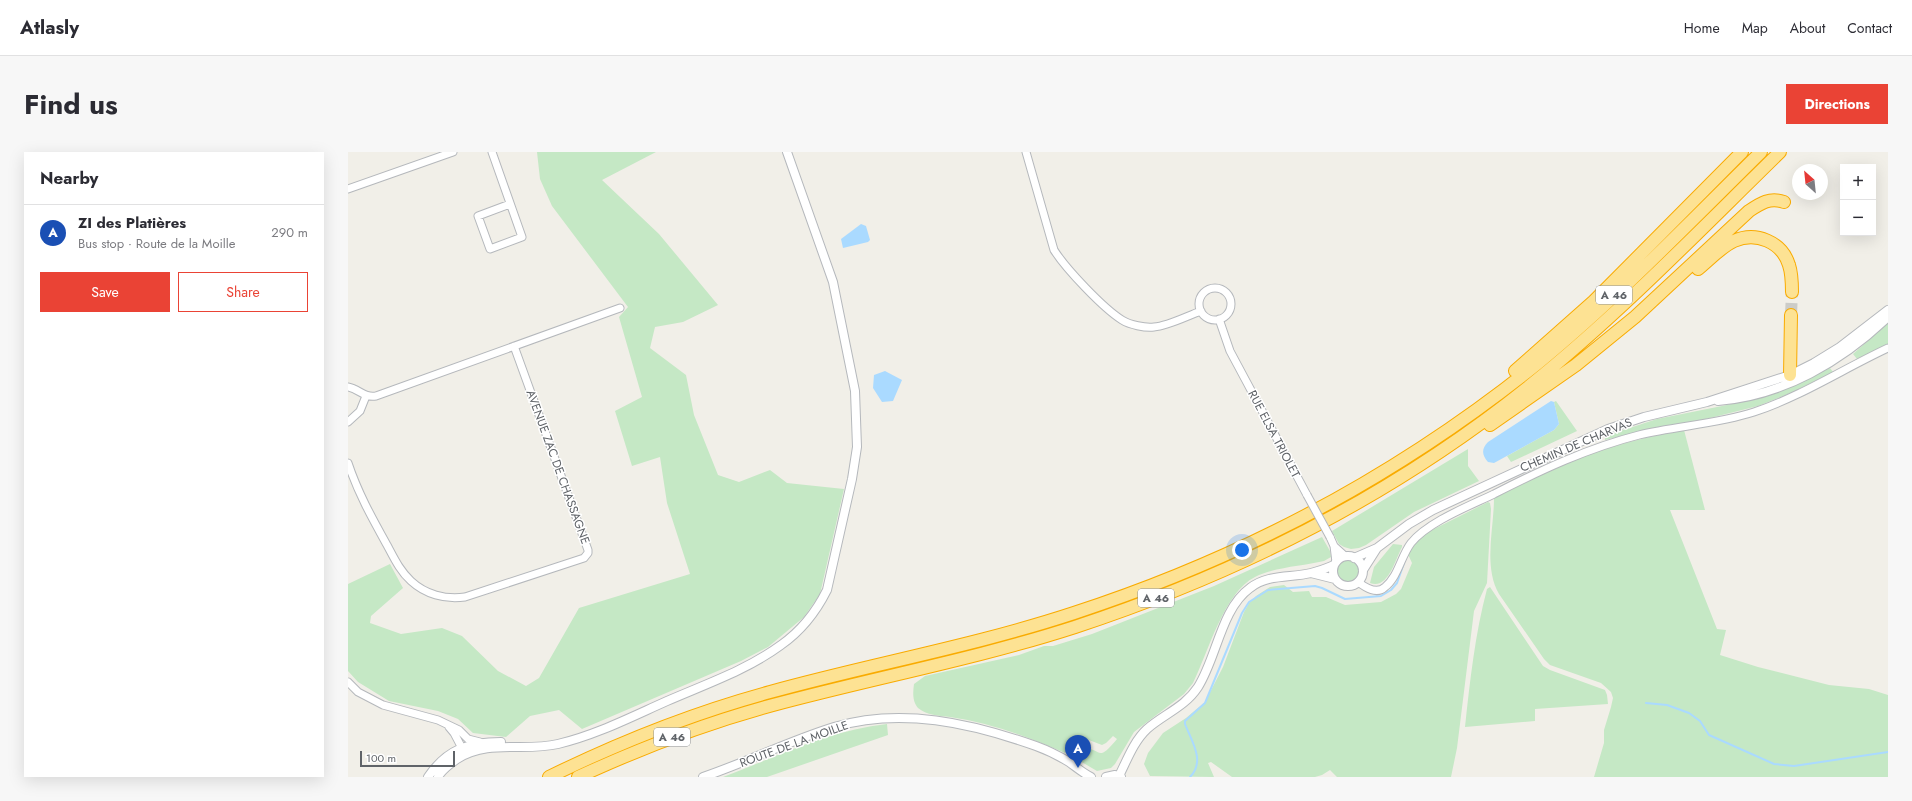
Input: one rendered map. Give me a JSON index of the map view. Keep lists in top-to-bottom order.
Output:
{
  "streets": {
    "highway": ["A 46"],
    "street": [
      "RUE ELSA TRIOLET",
      "CHEMIN DE CHARVAS",
      "AVENUE ZAC DE CHASSAGNE",
      "ROUTE DE LA MOILLE"
    ]
  },
  "crossings": [
    ["RUE ELSA TRIOLET", "CHEMIN DE CHARVAS"]
  ],
  "scale_bar": "100 m",
  "north": "top left",
  "page": {
    "header": "Atlasly",
    "nav": [
      "Home",
      "Map",
      "About",
      "Contact"
    ],
    "title": "Find us",
    "buttons": [
      "Directions",
      ["Save", "Share"]
    ],
    "heading": "Nearby",
    "map_buttons": ["+", "−"],
    "list": [
      {
        "mark": "A",
        "name": "ZI des Platières",
        "note": "Bus stop · Route de la Moille",
        "value": "290 m"
      }
    ],
    "pins": "A",
    "scale": "100 m"
  }
}
